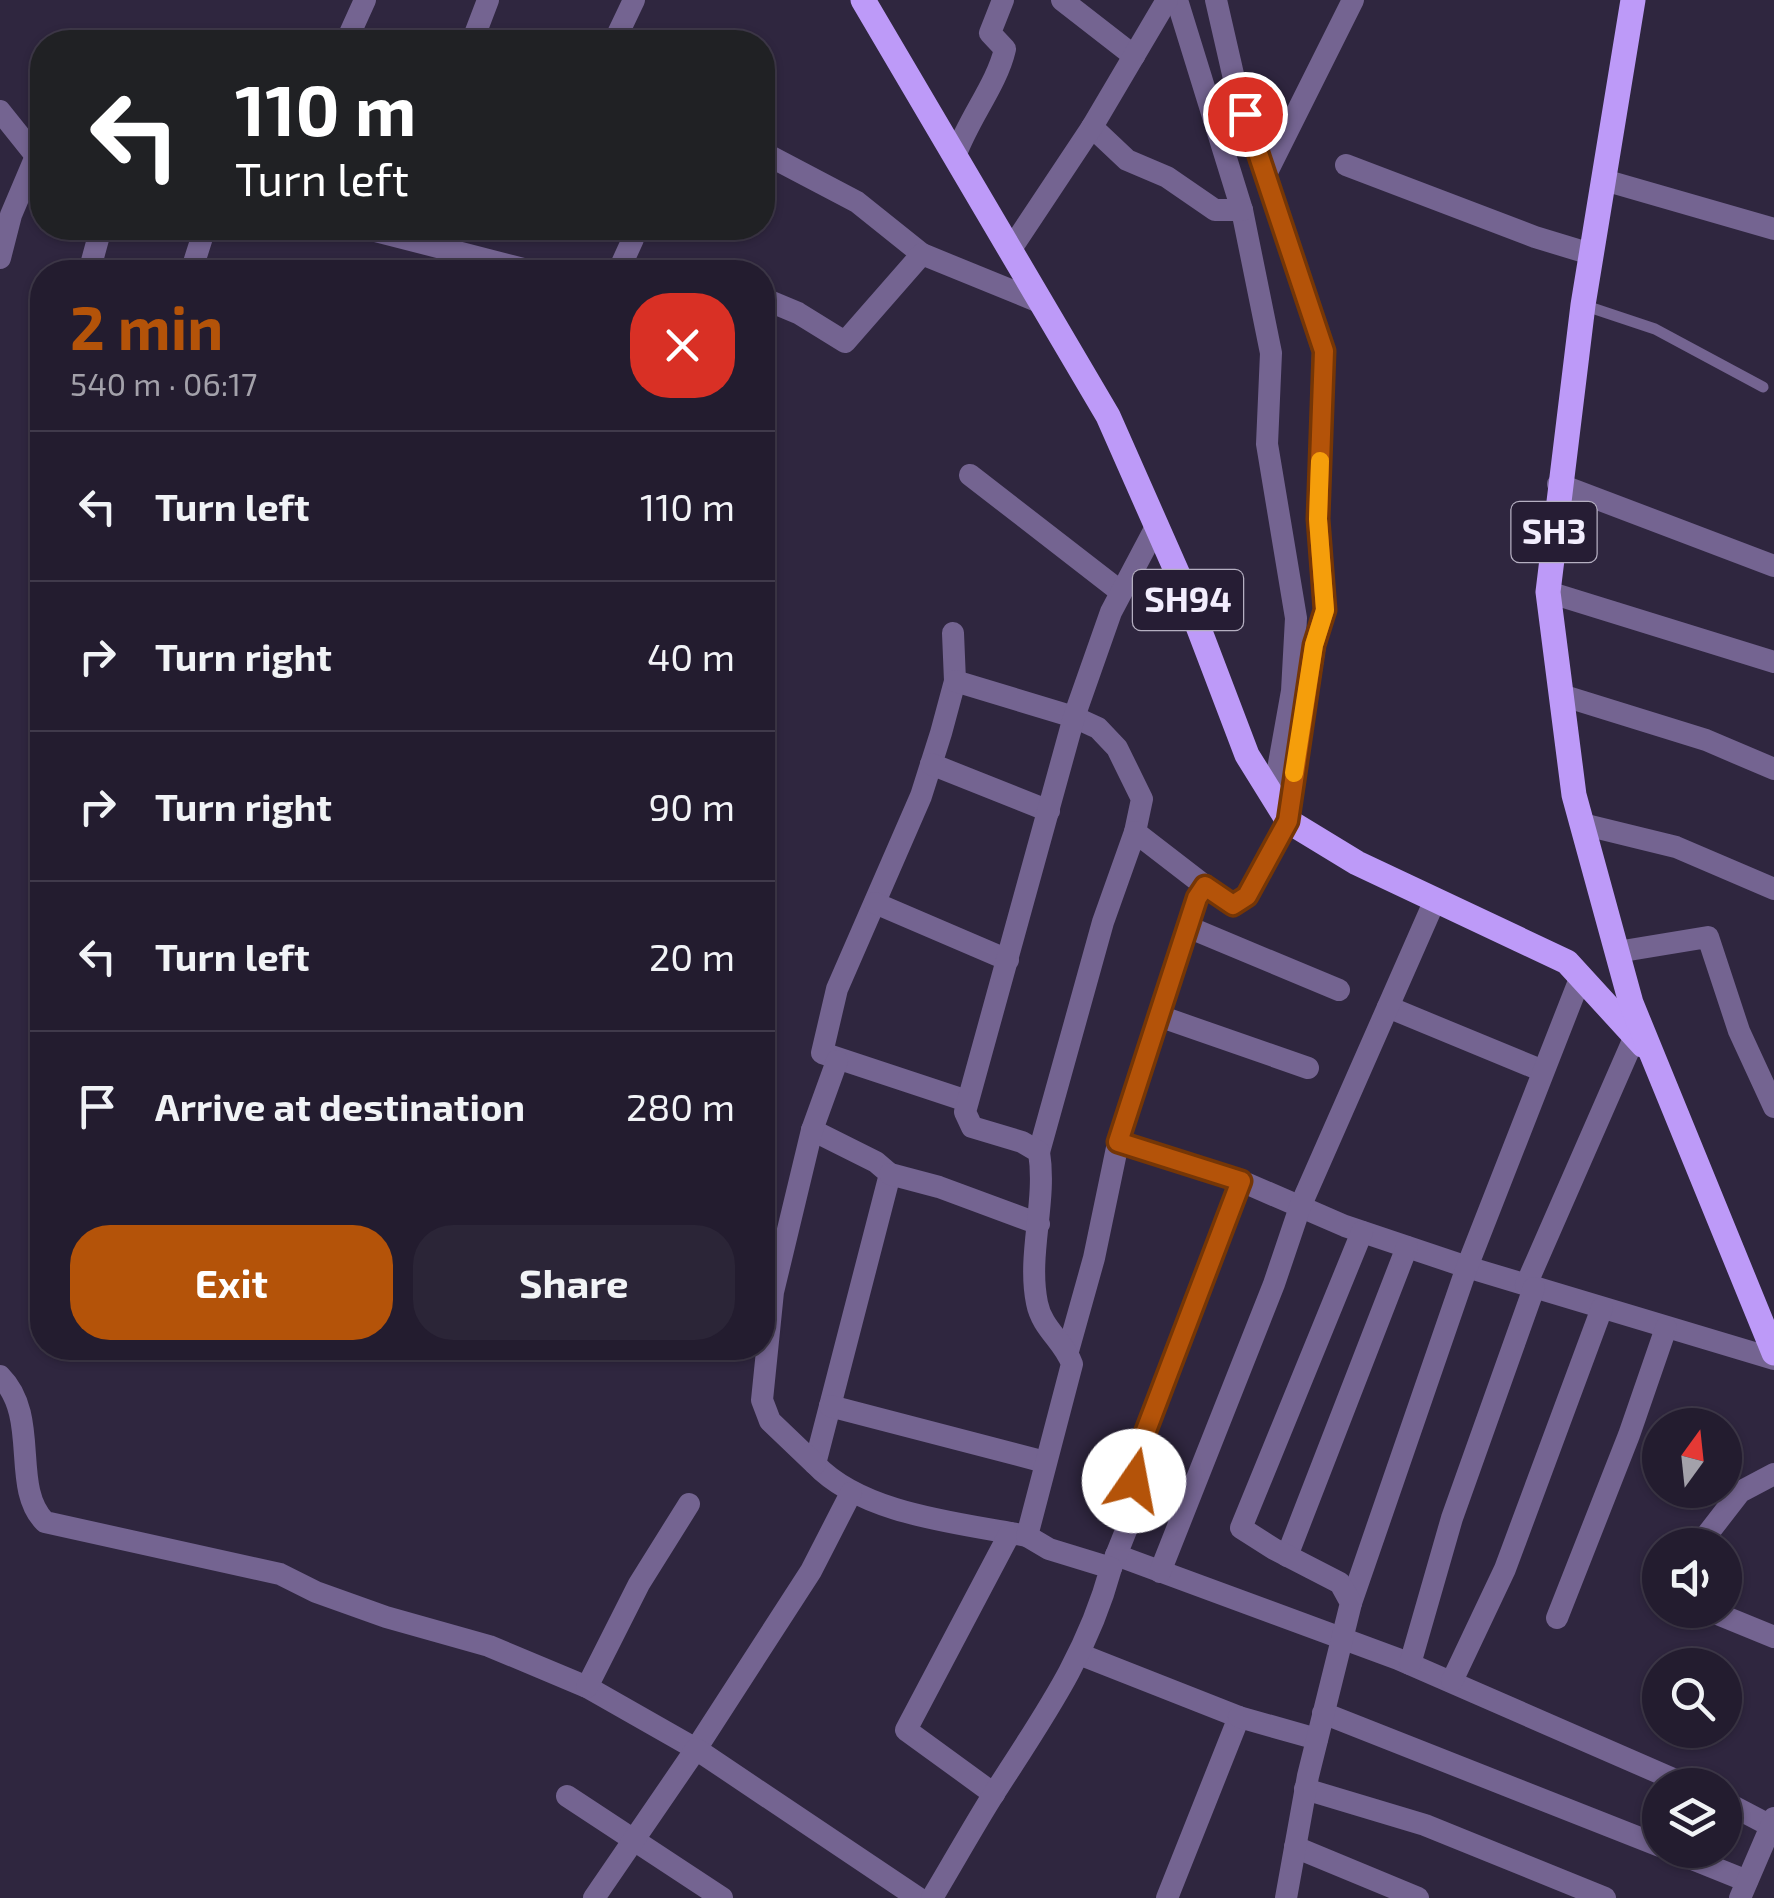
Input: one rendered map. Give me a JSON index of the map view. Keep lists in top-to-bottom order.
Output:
{
  "streets": {
    "main road": ["SH3", "SH94"]
  },
  "crossings": [
    ["SH3", "SH94"]
  ],
  "north": "top",
  "page": {
    "turn": ["110 m", "Turn left"],
    "heading": ["2 min", "540 m · 06:17"],
    "list": [
      {
        "name": "Turn left",
        "value": "110 m"
      },
      {
        "name": "Turn right",
        "value": "40 m"
      },
      {
        "name": "Turn right",
        "value": "90 m"
      },
      {
        "name": "Turn left",
        "value": "20 m"
      },
      {
        "name": "Arrive at destination",
        "value": "280 m"
      }
    ],
    "buttons": ["Exit", "Share"]
  }
}
